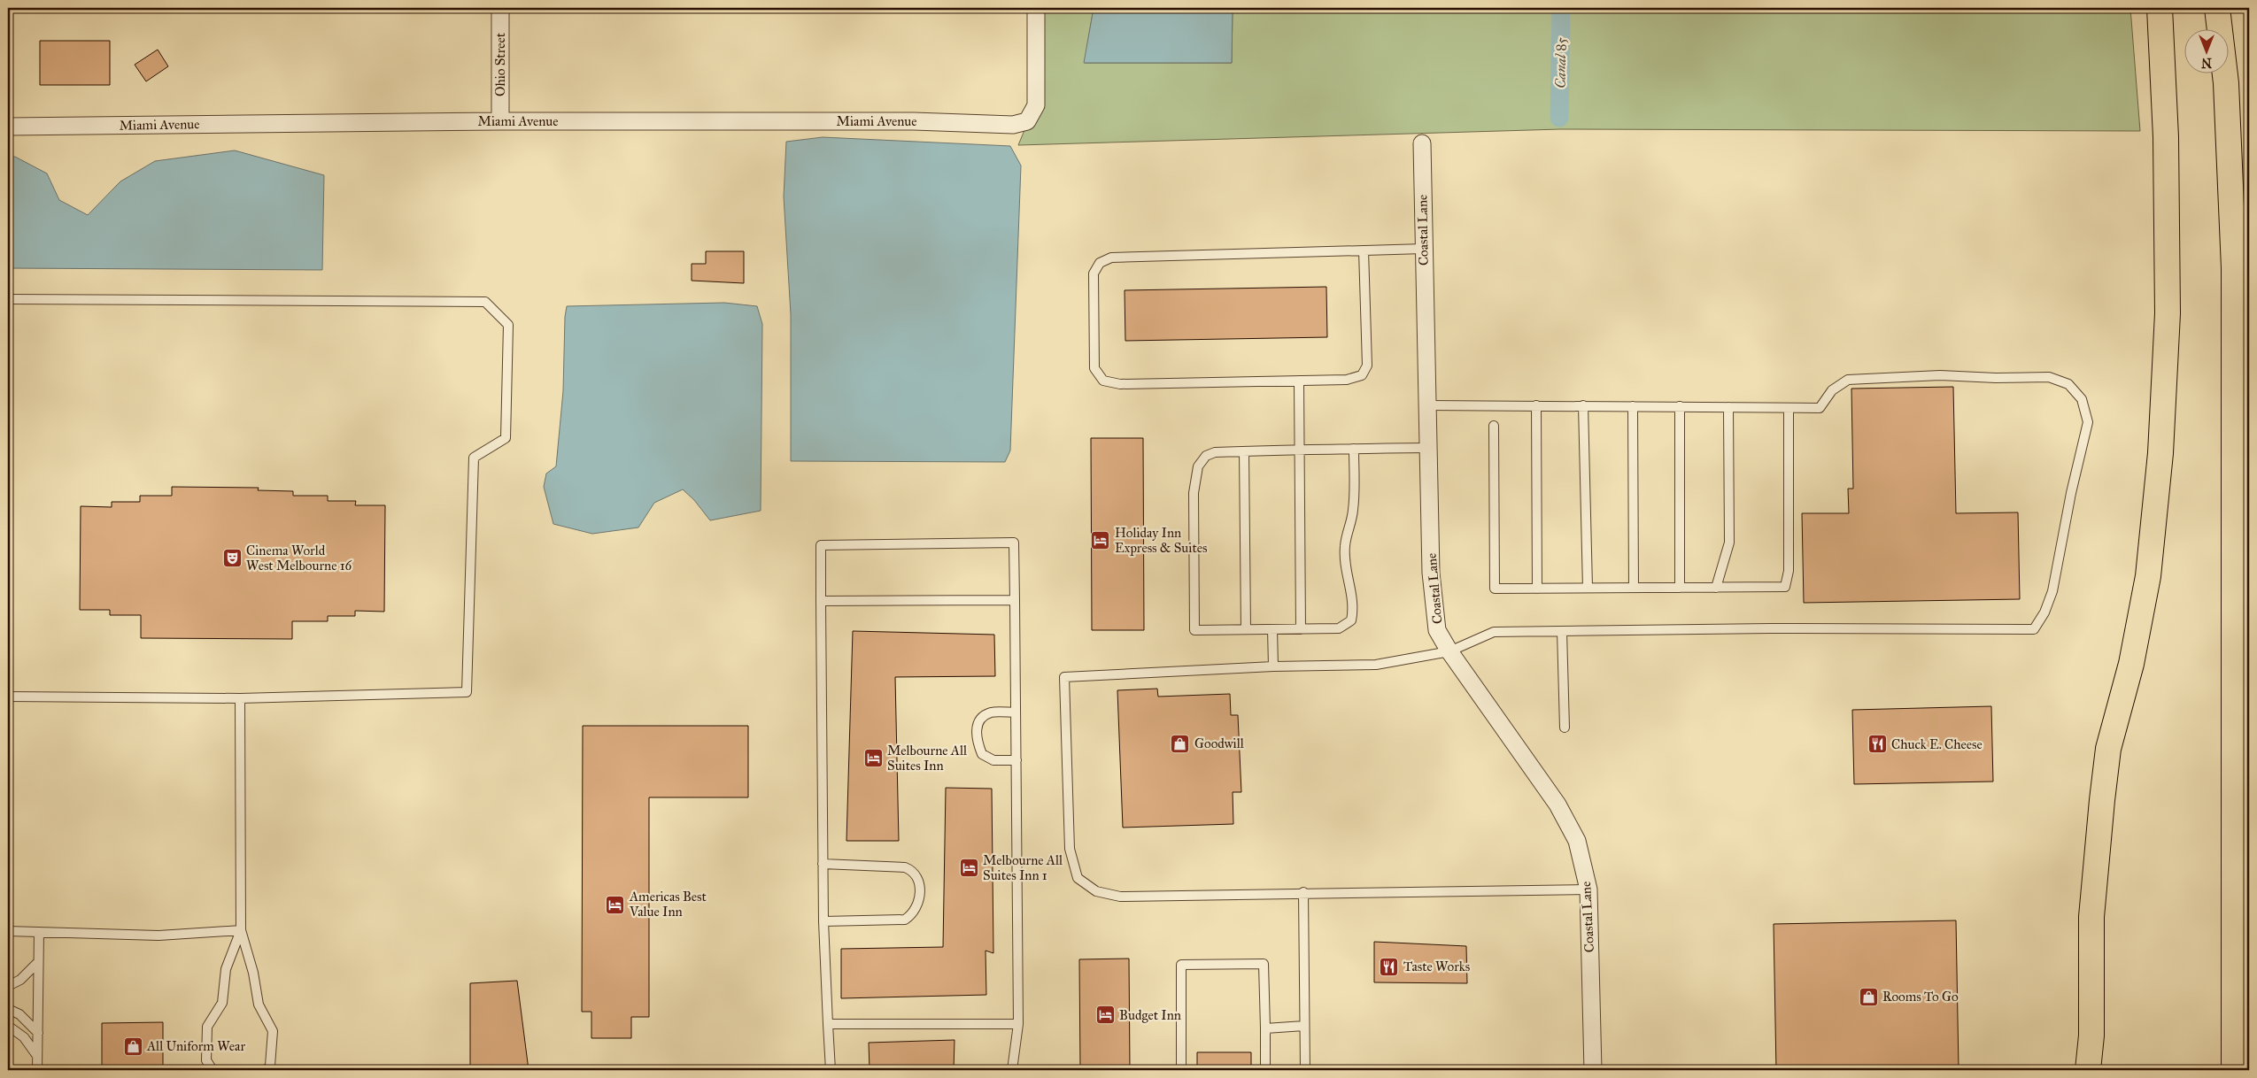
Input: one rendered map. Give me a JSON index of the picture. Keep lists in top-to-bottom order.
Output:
{
  "streets": {
    "street": ["Ohio Street", "Miami Avenue", "Coastal Lane"]
  },
  "crossings": [
    ["Ohio Street", "Miami Avenue"]
  ],
  "water": ["Canal 85"],
  "places": {
    "hotel": [
      "Holiday Inn Express & Suites",
      "Melbourne All Suites Inn",
      "Melbourne All Suites Inn 1",
      "Americas Best Value Inn",
      "Budget Inn"
    ],
    "theatre": ["Cinema World West Melbourne 16"],
    "shop": ["Goodwill", "Rooms To Go", "All Uniform Wear"],
    "restaurant": ["Chuck E. Cheese", "Taste Works"]
  },
  "north": "bottom"
}
